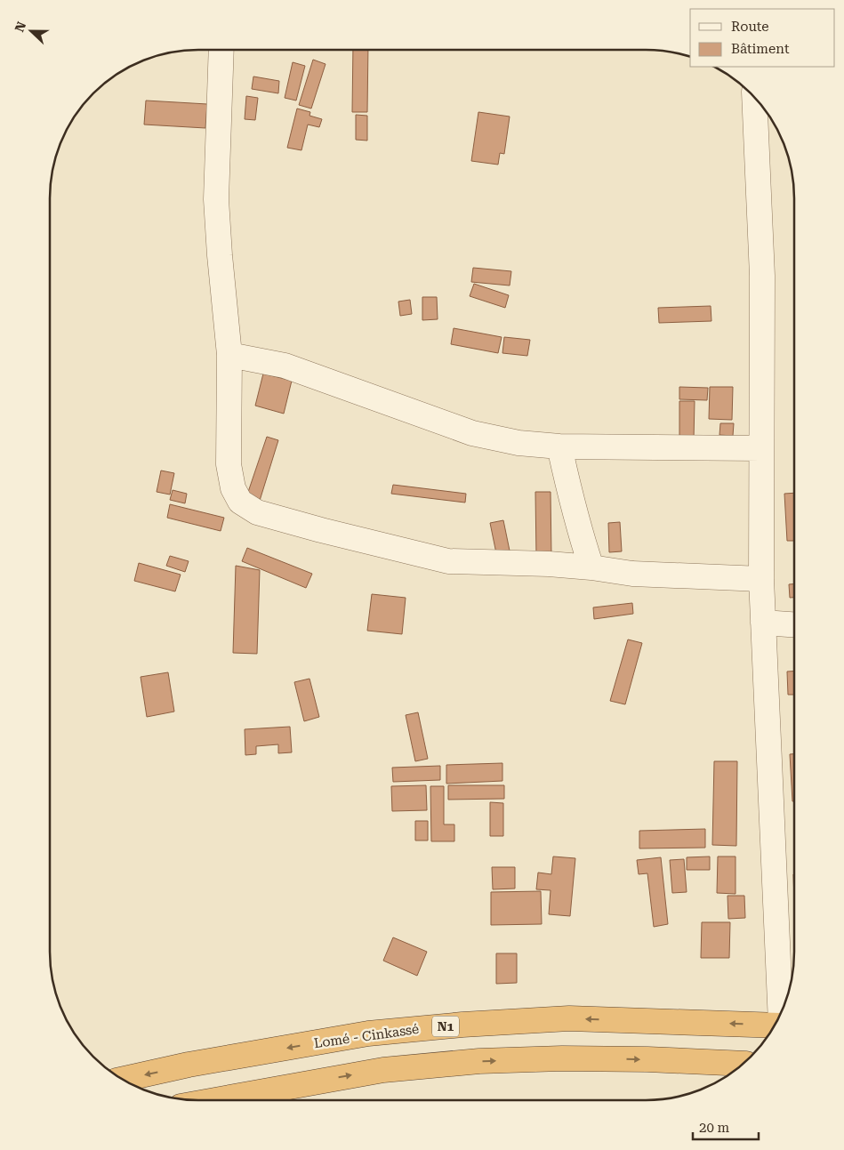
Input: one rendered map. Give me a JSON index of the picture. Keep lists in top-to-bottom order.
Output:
{
  "streets": {
    "highway": ["N1", "Lomé - Cinkassé"]
  },
  "legend": ["Route", "Bâtiment"],
  "scale_bar": "20 m",
  "north": "left"
}
